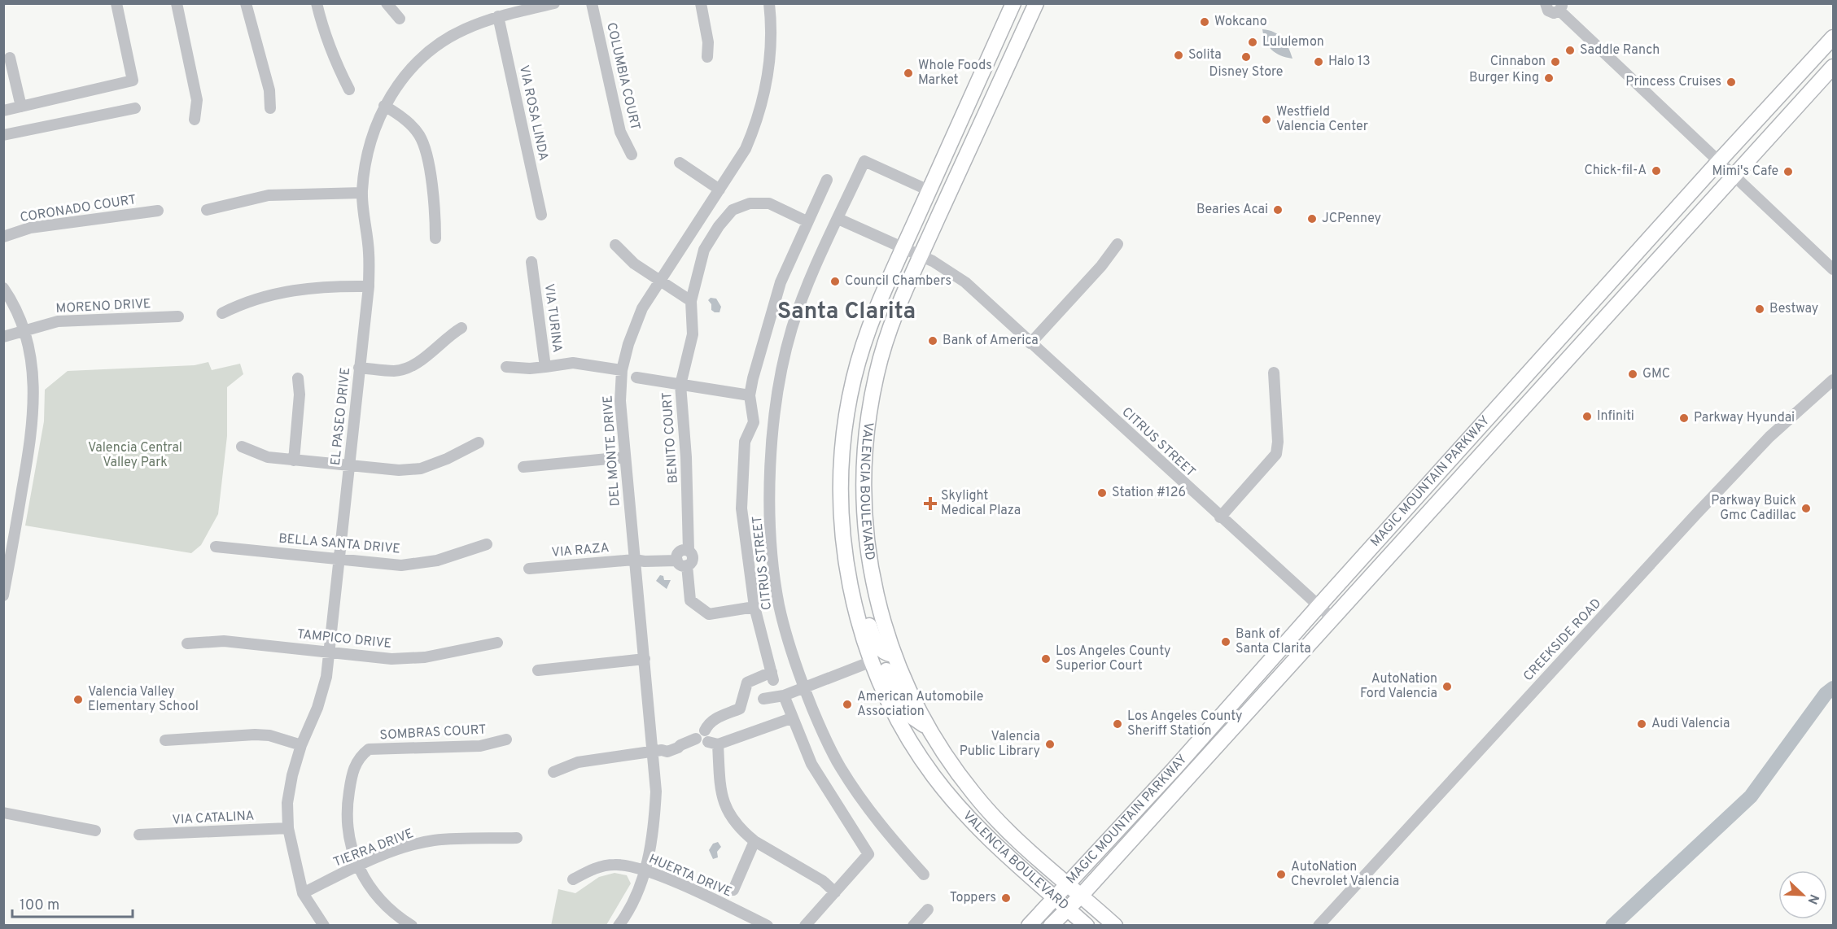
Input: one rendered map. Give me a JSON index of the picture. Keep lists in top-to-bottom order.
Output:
{
  "streets": {
    "main road": ["MAGIC MOUNTAIN PARKWAY", "VALENCIA BOULEVARD"],
    "street": [
      "COLUMBIA COURT",
      "VIA ROSA LINDA",
      "CORONADO COURT",
      "MORENO DRIVE",
      "VIA TURINA",
      "EL PASEO DRIVE",
      "BENITO COURT",
      "CITRUS STREET",
      "DEL MONTE DRIVE",
      "BELLA SANTA DRIVE",
      "VIA RAZA",
      "TAMPICO DRIVE",
      "CREEKSIDE ROAD",
      "SOMBRAS COURT",
      "VIA CATALINA",
      "TIERRA DRIVE",
      "HUERTA DRIVE"
    ]
  },
  "crossings": [
    ["VIA ROSA LINDA", "EL PASEO DRIVE"],
    ["EL PASEO DRIVE", "BELLA SANTA DRIVE"],
    ["EL PASEO DRIVE", "TAMPICO DRIVE"],
    ["EL PASEO DRIVE", "VIA CATALINA"],
    ["EL PASEO DRIVE", "TIERRA DRIVE"],
    ["BENITO COURT", "VIA RAZA"],
    ["CITRUS STREET", "MAGIC MOUNTAIN PARKWAY"],
    ["CITRUS STREET", "VALENCIA BOULEVARD"],
    ["DEL MONTE DRIVE", "VIA RAZA"],
    ["DEL MONTE DRIVE", "HUERTA DRIVE"],
    ["MAGIC MOUNTAIN PARKWAY", "VALENCIA BOULEVARD"],
    ["SOMBRAS COURT", "TIERRA DRIVE"]
  ],
  "districts": ["Santa Clarita"],
  "parks": ["Valencia Central Valley Park"],
  "places": {
    "other": [
      "Wokcano",
      "Lululemon",
      "Saddle Ranch",
      "Solita",
      "Disney Store",
      "Halo 13",
      "Cinnabon",
      "Whole Foods Market",
      "Burger King",
      "Princess Cruises",
      "Westfield Valencia Center",
      "Chick-fil-A",
      "Mimi's Cafe",
      "Bearies Acai",
      "JCPenney",
      "Council Chambers",
      "Bestway",
      "Bank of America",
      "GMC",
      "Infiniti",
      "Parkway Hyundai",
      "Station #126",
      "Parkway Buick Gmc Cadillac",
      "Bank of Santa Clarita",
      "Los Angeles County Superior Court",
      "AutoNation Ford Valencia",
      "Valencia Valley Elementary School",
      "American Automobile Association",
      "Los Angeles County Sheriff Station",
      "Audi Valencia",
      "Valencia Public Library",
      "AutoNation Chevrolet Valencia",
      "Toppers"
    ],
    "health": ["Skylight Medical Plaza"]
  },
  "scale_bar": "100 m",
  "north": "bottom right"
}
